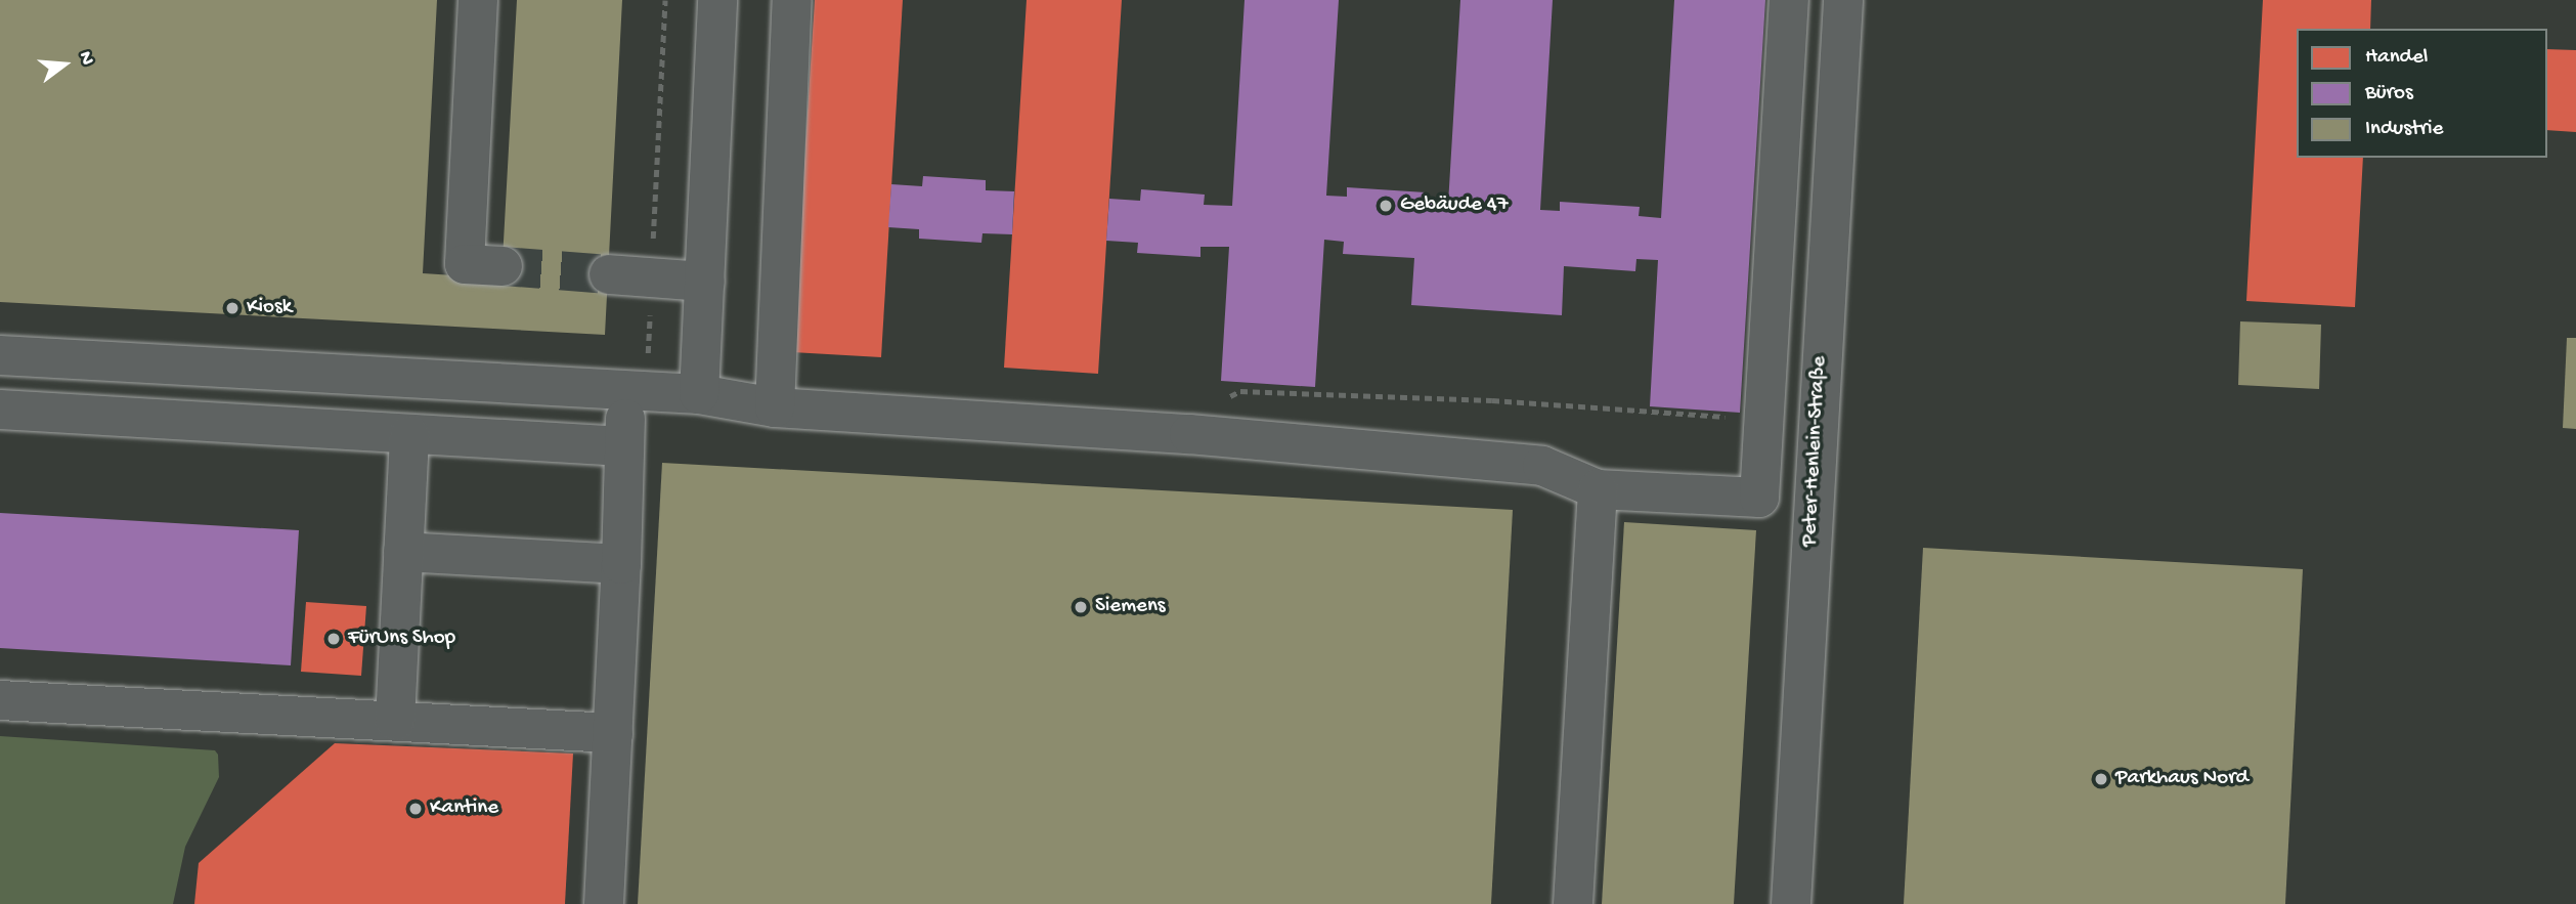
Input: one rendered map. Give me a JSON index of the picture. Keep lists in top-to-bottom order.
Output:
{
  "streets": {
    "street": ["Peter-Henlein-Straße"]
  },
  "places": [
    "Gebäude 47",
    "Kiosk",
    "Siemens",
    "FürUns Shop",
    "Parkhaus Nord",
    "Kantine"
  ],
  "legend": ["Handel", "Büros", "Industrie"],
  "north": "right"
}
